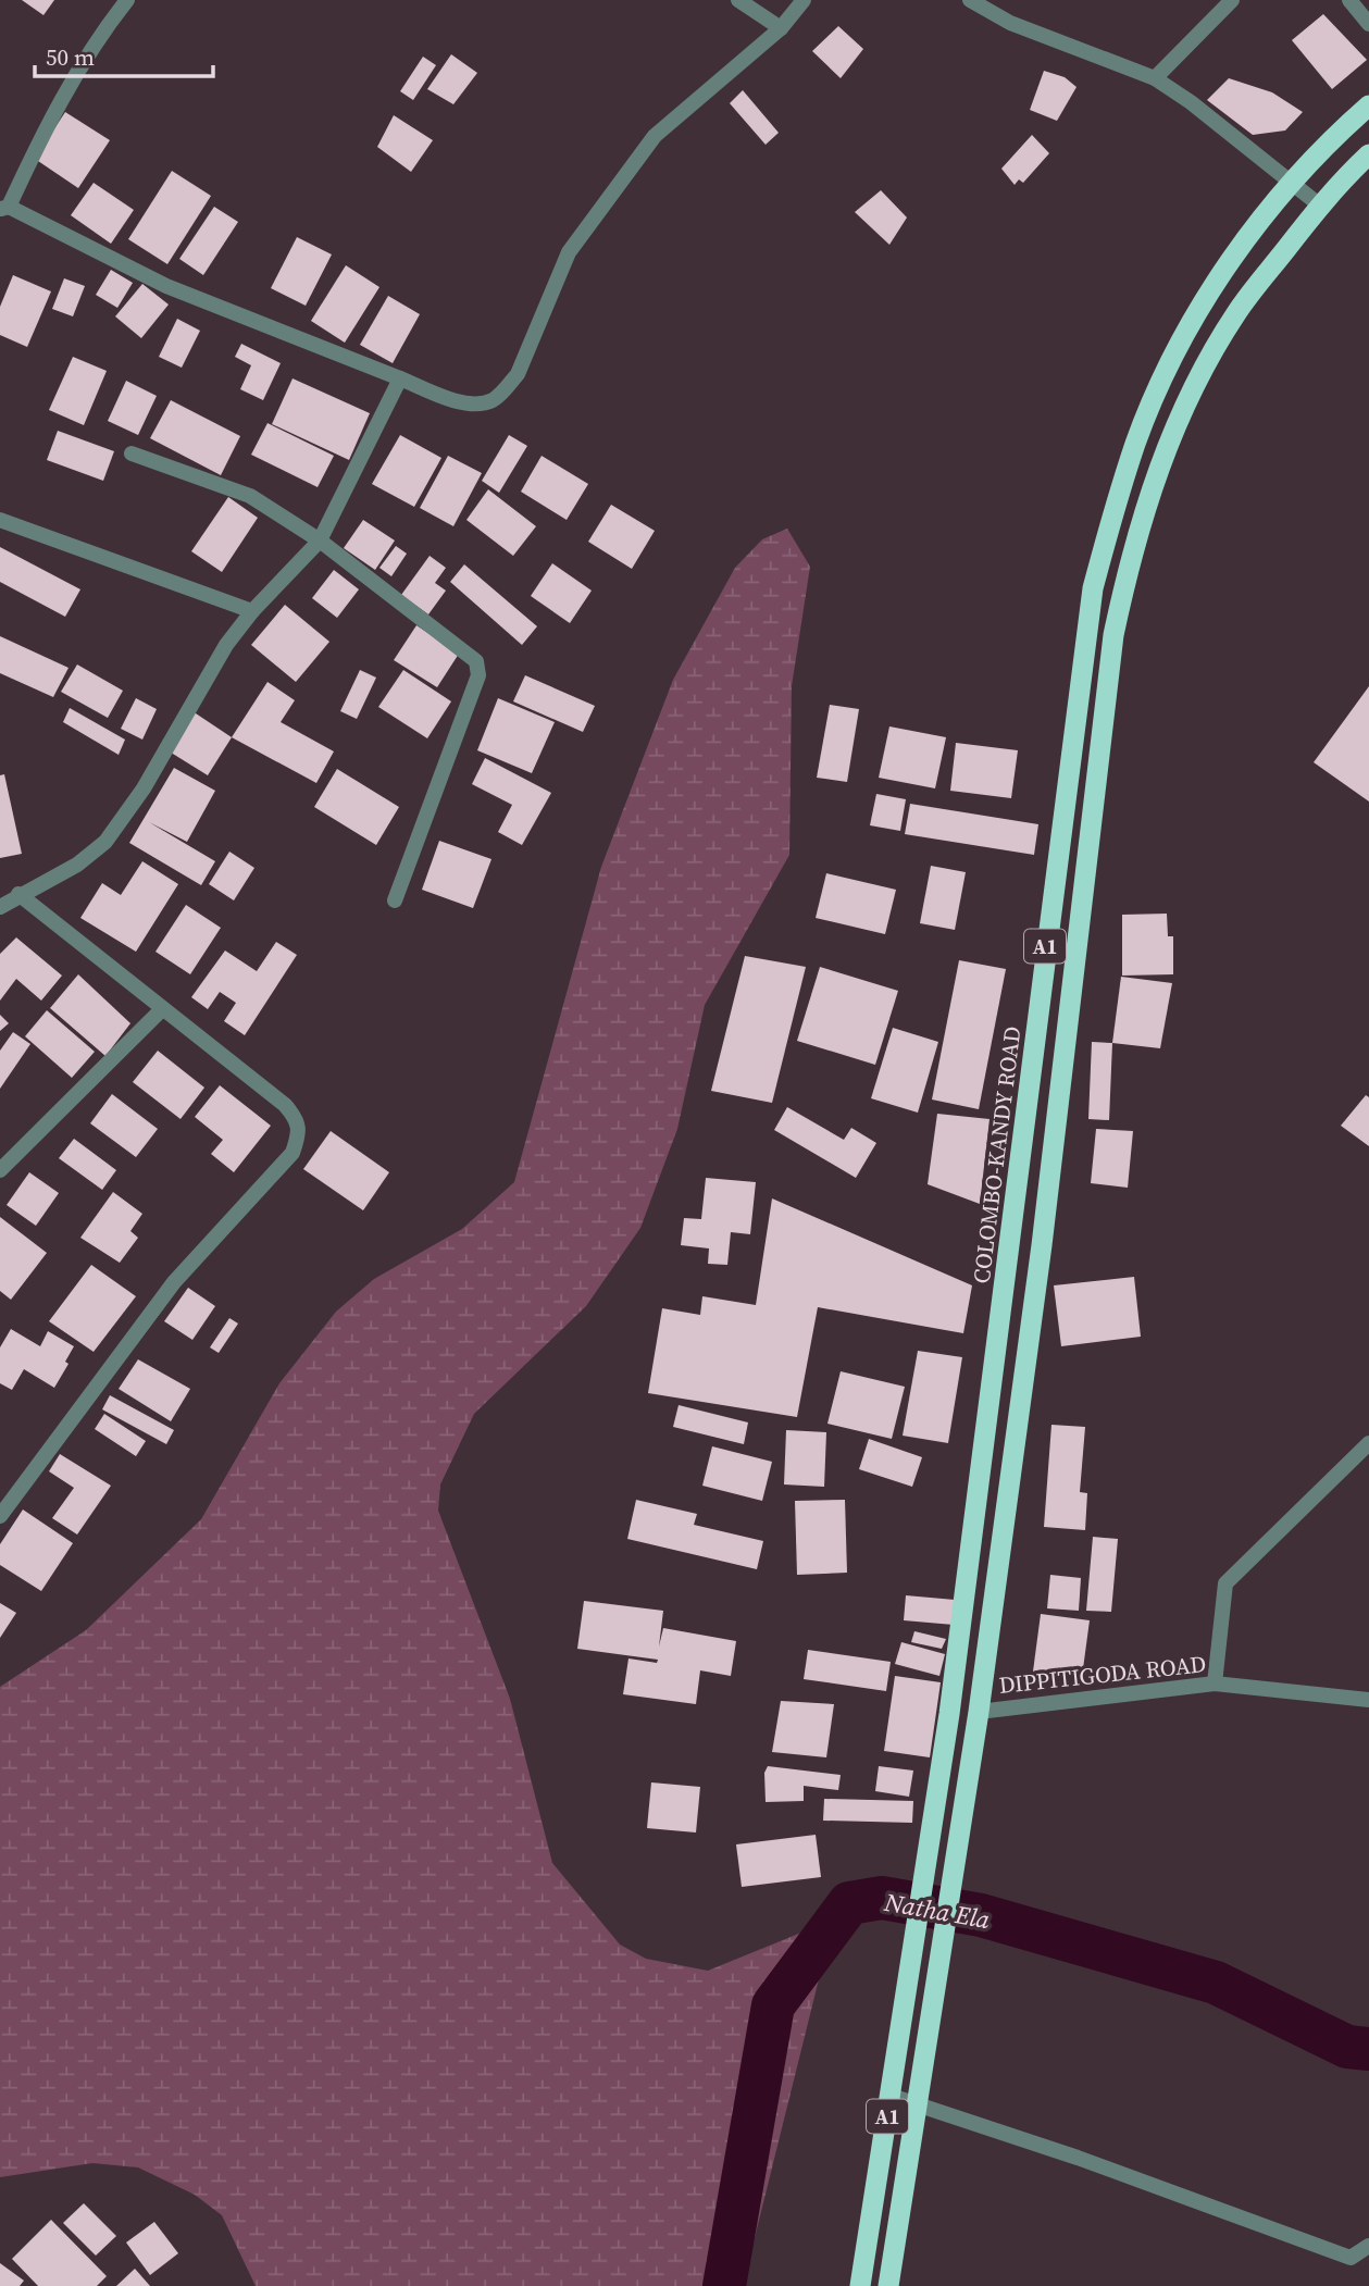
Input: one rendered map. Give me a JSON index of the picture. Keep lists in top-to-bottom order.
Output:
{
  "streets": {
    "highway": ["A1", "COLOMBO-KANDY ROAD"],
    "street": ["DIPPITIGODA ROAD"]
  },
  "crossings": [
    ["A1", "DIPPITIGODA ROAD"]
  ],
  "water": ["Natha Ela"],
  "scale_bar": "50 m"
}
